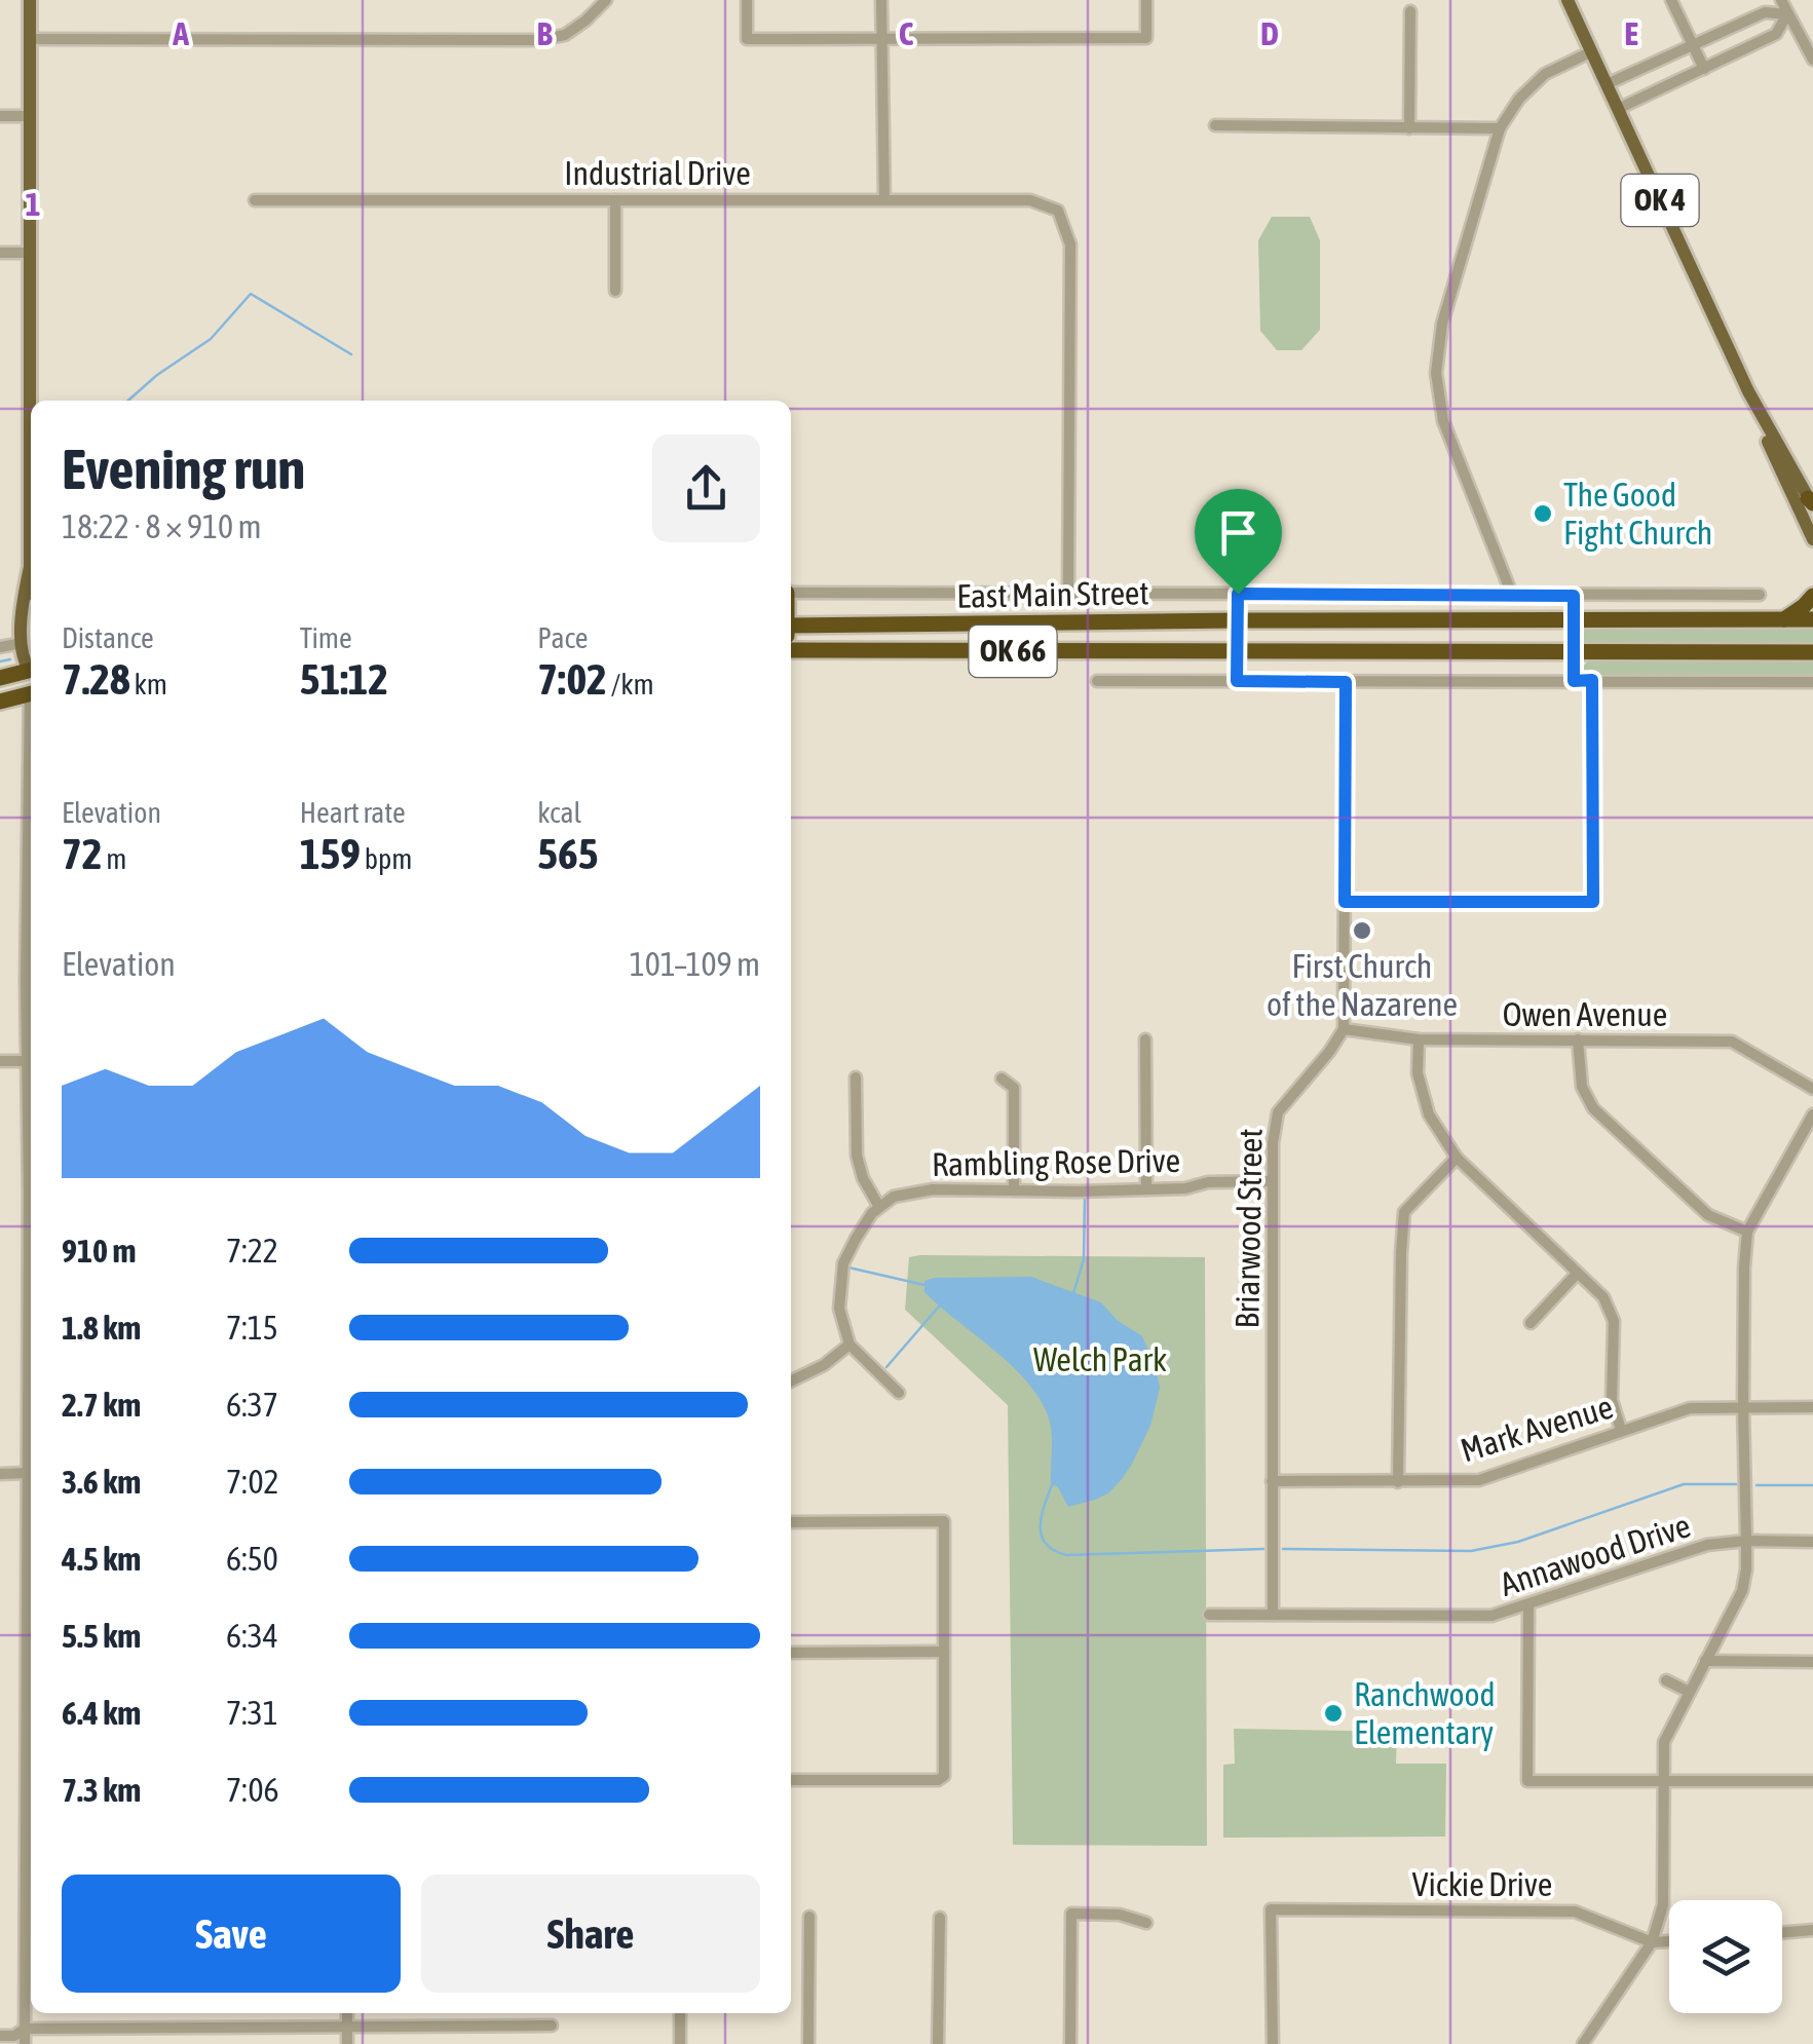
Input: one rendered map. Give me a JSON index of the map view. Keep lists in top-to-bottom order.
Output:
{
  "streets": {
    "highway": ["East Main Street", "OK 66"],
    "main road": ["OK 4"],
    "street": [
      "Industrial Drive",
      "Owen Avenue",
      "Rambling Rose Drive",
      "Briarwood Street",
      "Mark Avenue",
      "Annawood Drive",
      "Vickie Drive"
    ]
  },
  "crossings": [
    ["Industrial Drive", "East Main Street"],
    ["Owen Avenue", "Briarwood Street"],
    ["Rambling Rose Drive", "Briarwood Street"],
    ["Briarwood Street", "Mark Avenue"],
    ["Briarwood Street", "Annawood Drive"]
  ],
  "parks": ["Welch Park"],
  "places": ["The Good Fight Church", "First Church of the Nazarene", "Ranchwood Elementary"],
  "page": {
    "heading": ["Evening run", "18:22 · 8 × 910 m"],
    "stats": [
      ["Distance", "7.28 km"],
      ["Time", "51:12"],
      ["Pace", "7:02 /km"],
      ["Elevation", "72 m"],
      ["Heart rate", "159 bpm"],
      ["kcal", "565"]
    ],
    "chart": ["Elevation", "101–109 m"],
    "list": [
      {
        "name": "910 m",
        "note": "7:22"
      },
      {
        "name": "1.8 km",
        "note": "7:15"
      },
      {
        "name": "2.7 km",
        "note": "6:37"
      },
      {
        "name": "3.6 km",
        "note": "7:02"
      },
      {
        "name": "4.5 km",
        "note": "6:50"
      },
      {
        "name": "5.5 km",
        "note": "6:34"
      },
      {
        "name": "6.4 km",
        "note": "7:31"
      },
      {
        "name": "7.3 km",
        "note": "7:06"
      }
    ],
    "buttons": ["Save", "Share"]
  },
  "grid": {
    "columns": [
      "A",
      "B",
      "C",
      "D",
      "E"
    ],
    "rows": ["1"]
  }
}
